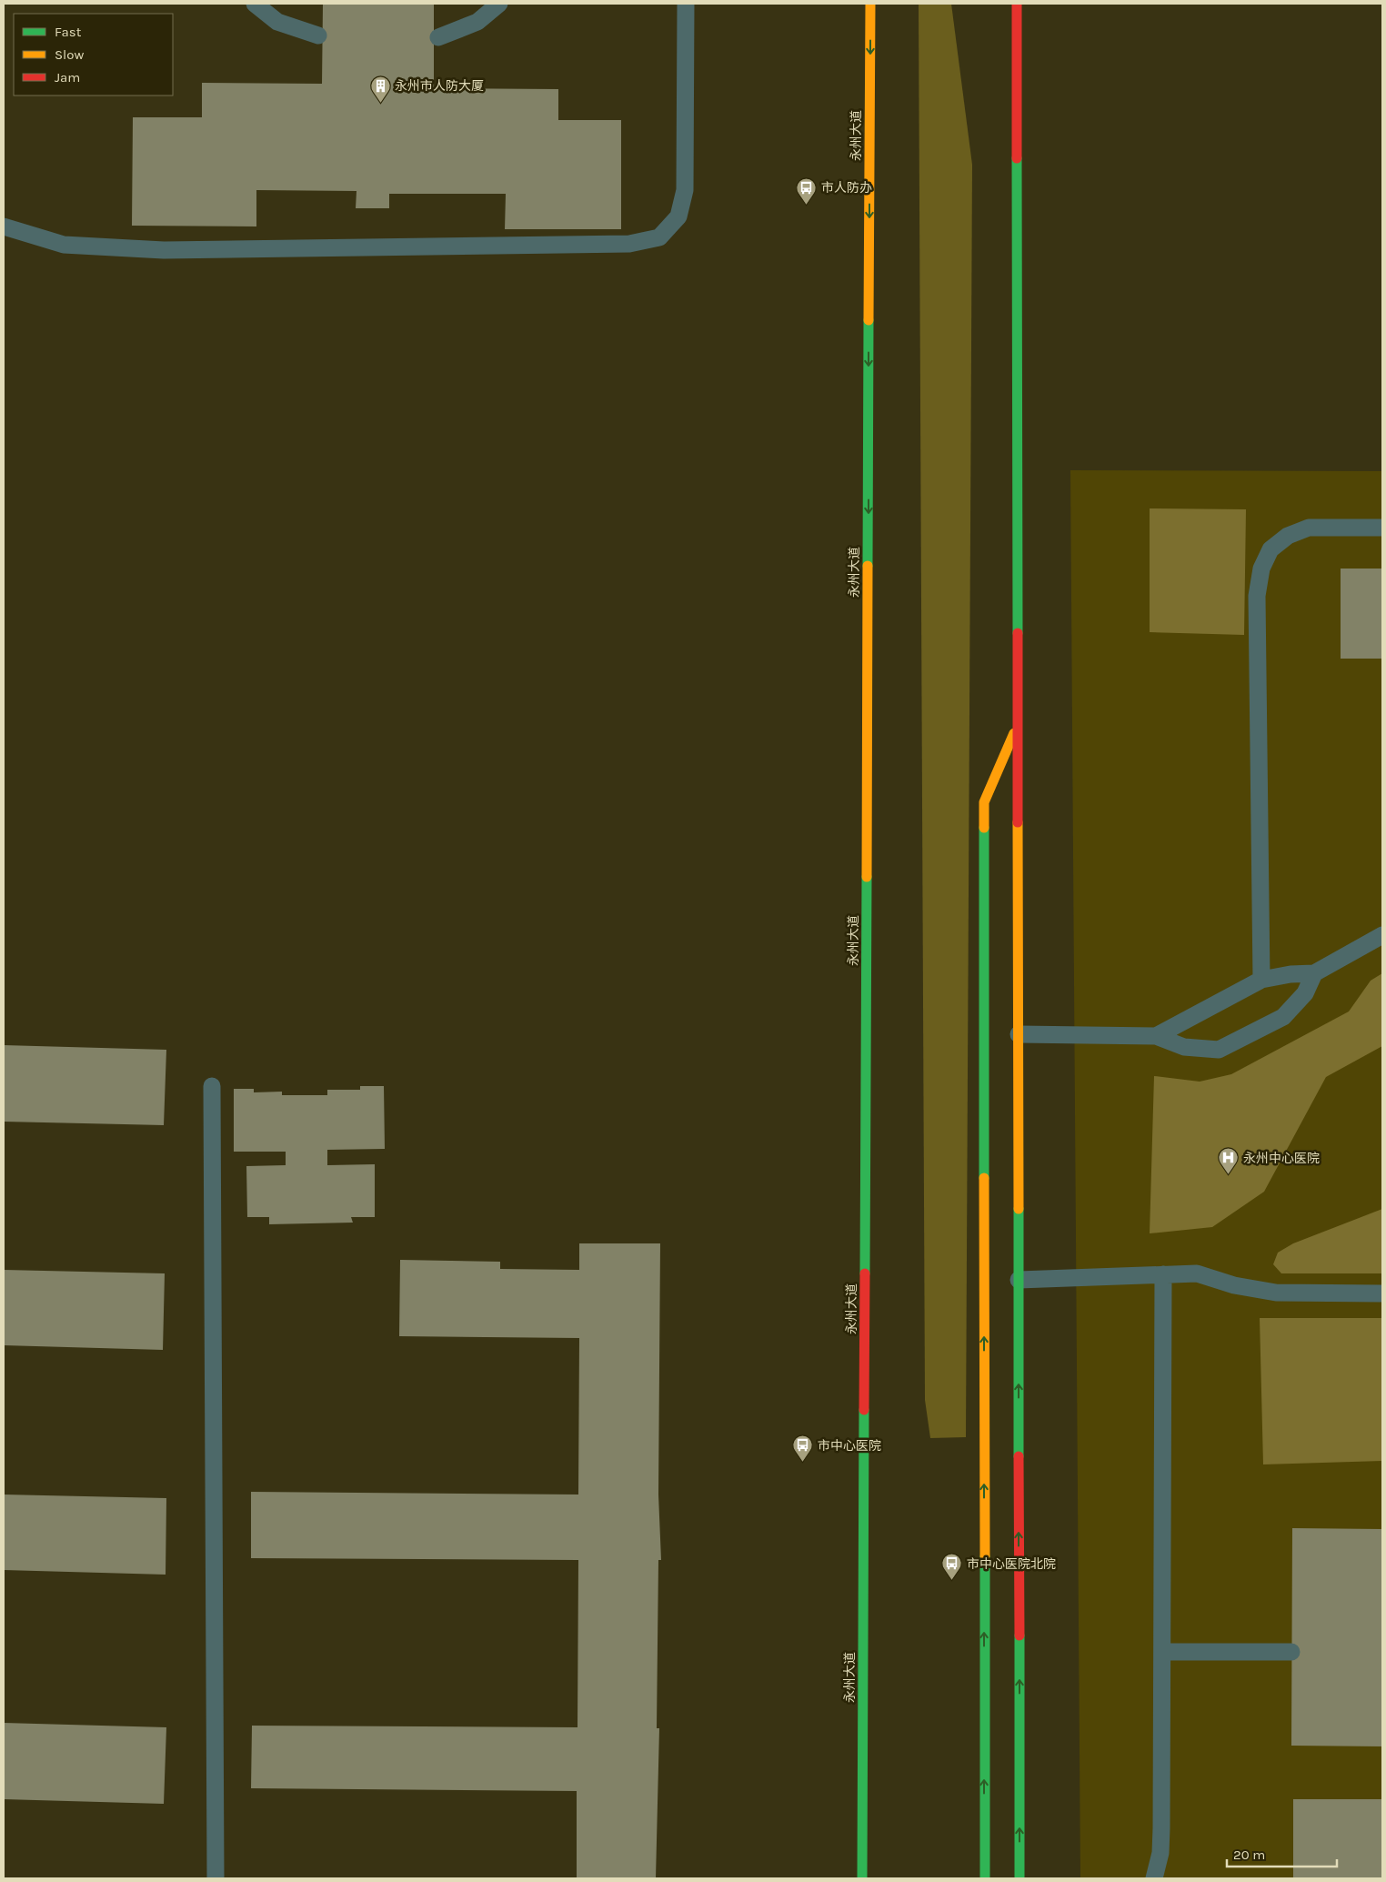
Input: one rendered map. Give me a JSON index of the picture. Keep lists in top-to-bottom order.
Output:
{
  "streets": {
    "main road": ["永州大道"]
  },
  "one_way": ["永州大道"],
  "places": {
    "building": ["永州市人防大厦"],
    "bus stop": ["市人防办", "市中心医院", "市中心医院北院"],
    "hospital": ["永州中心医院"]
  },
  "legend": ["Fast", "Slow", "Jam"],
  "scale_bar": "20 m"
}
